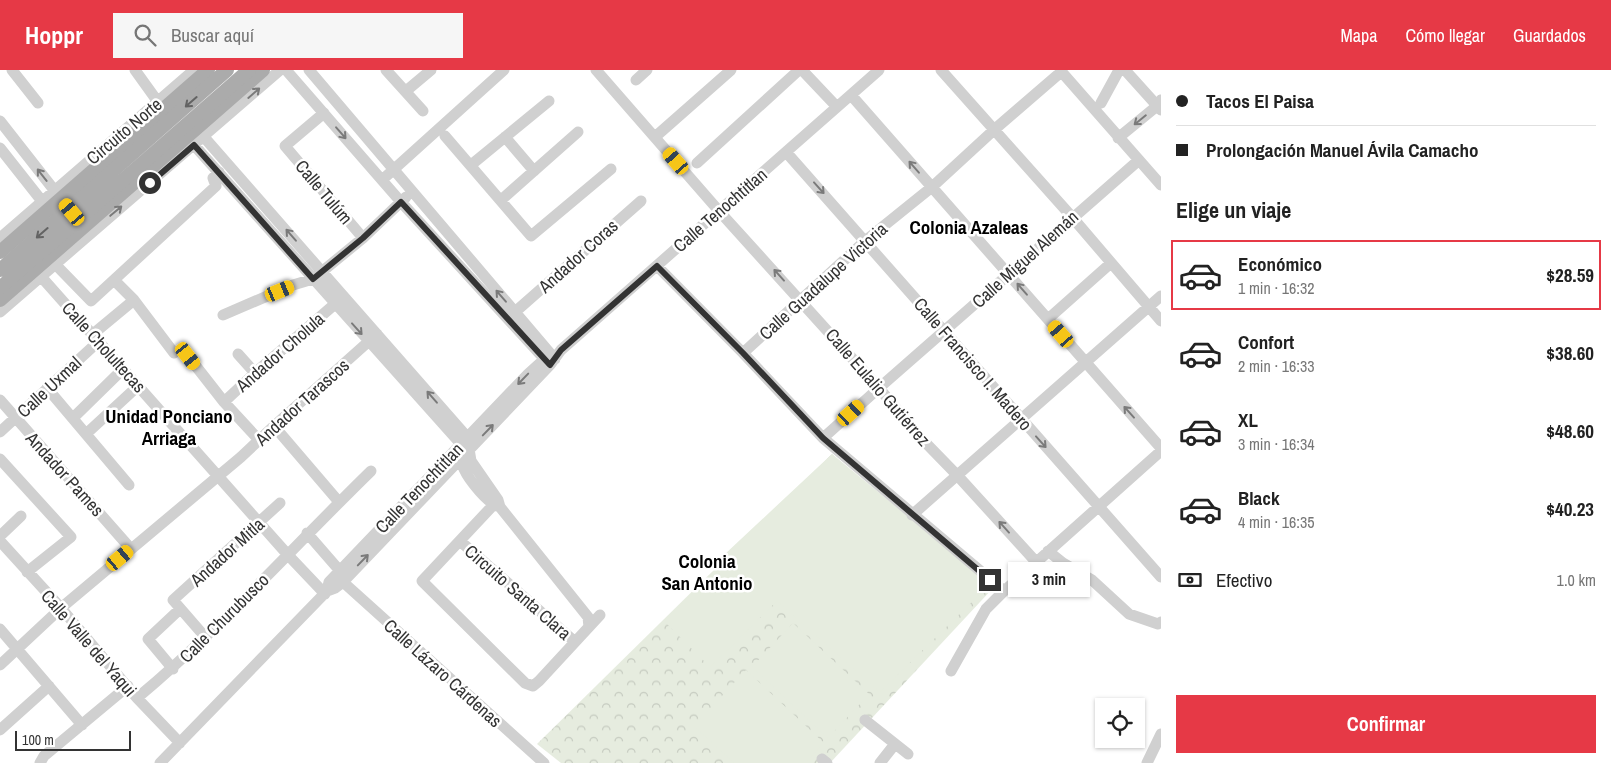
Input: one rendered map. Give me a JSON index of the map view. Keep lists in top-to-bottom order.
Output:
{
  "streets": {
    "street": [
      "Circuito Norte",
      "Calle Tulúm",
      "Calle Tenochtitlan",
      "Andador Coras",
      "Calle Miguel Alemán",
      "Calle Guadalupe Victoria",
      "Calle Cholultecas",
      "Andador Cholula",
      "Calle Francisco I. Madero",
      "Calle Uxmal",
      "Calle Eulalio Gutiérrez",
      "Andador Tarascos",
      "Andador Pames",
      "Andador Mitla",
      "Circuito Santa Clara",
      "Calle Churubusco",
      "Calle Valle del Yaqui",
      "Calle Lázaro Cárdenas"
    ]
  },
  "crossings": [
    ["Calle Tenochtitlan", "Calle Cholultecas"],
    ["Calle Tenochtitlan", "Calle Francisco I. Madero"],
    ["Calle Tenochtitlan", "Calle Eulalio Gutiérrez"],
    ["Calle Tenochtitlan", "Circuito Santa Clara"],
    ["Calle Tenochtitlan", "Calle Valle del Yaqui"],
    ["Calle Tenochtitlan", "Calle Lázaro Cárdenas"],
    ["Calle Miguel Alemán", "Calle Francisco I. Madero"],
    ["Calle Miguel Alemán", "Calle Eulalio Gutiérrez"],
    ["Calle Guadalupe Victoria", "Calle Francisco I. Madero"],
    ["Calle Guadalupe Victoria", "Calle Eulalio Gutiérrez"],
    ["Calle Cholultecas", "Calle Uxmal"],
    ["Calle Cholultecas", "Andador Tarascos"],
    ["Calle Cholultecas", "Andador Mitla"],
    ["Calle Cholultecas", "Calle Churubusco"],
    ["Calle Uxmal", "Andador Pames"],
    ["Andador Tarascos", "Andador Pames"],
    ["Andador Tarascos", "Calle Valle del Yaqui"],
    ["Andador Mitla", "Calle Churubusco"],
    ["Calle Churubusco", "Calle Valle del Yaqui"],
    ["Calle Churubusco", "Calle Lázaro Cárdenas"]
  ],
  "districts": ["Colonia Azaleas", "Unidad Ponciano Arriaga", "Colonia San Antonio"],
  "scale_bar": "100 m",
  "page": {
    "header": "Hoppr",
    "search": "Buscar aquí",
    "nav": ["Mapa", "Cómo llegar", "Guardados"],
    "banner": ["Tacos El Paisa", "Prolongación Manuel Ávila Camacho"],
    "heading": "Elige un viaje",
    "list": [
      {
        "name": "Económico",
        "note": "1 min · 16:32",
        "value": "$28.59"
      },
      {
        "name": "Confort",
        "note": "2 min · 16:33",
        "value": "$38.60"
      },
      {
        "name": "XL",
        "note": "3 min · 16:34",
        "value": "$48.60"
      },
      {
        "name": "Black",
        "note": "4 min · 16:35",
        "value": "$40.23"
      }
    ],
    "pay": ["Efectivo", "1.0 km"],
    "bubble": "3 min",
    "buttons": "Confirmar",
    "scale": "100 m"
  }
}
